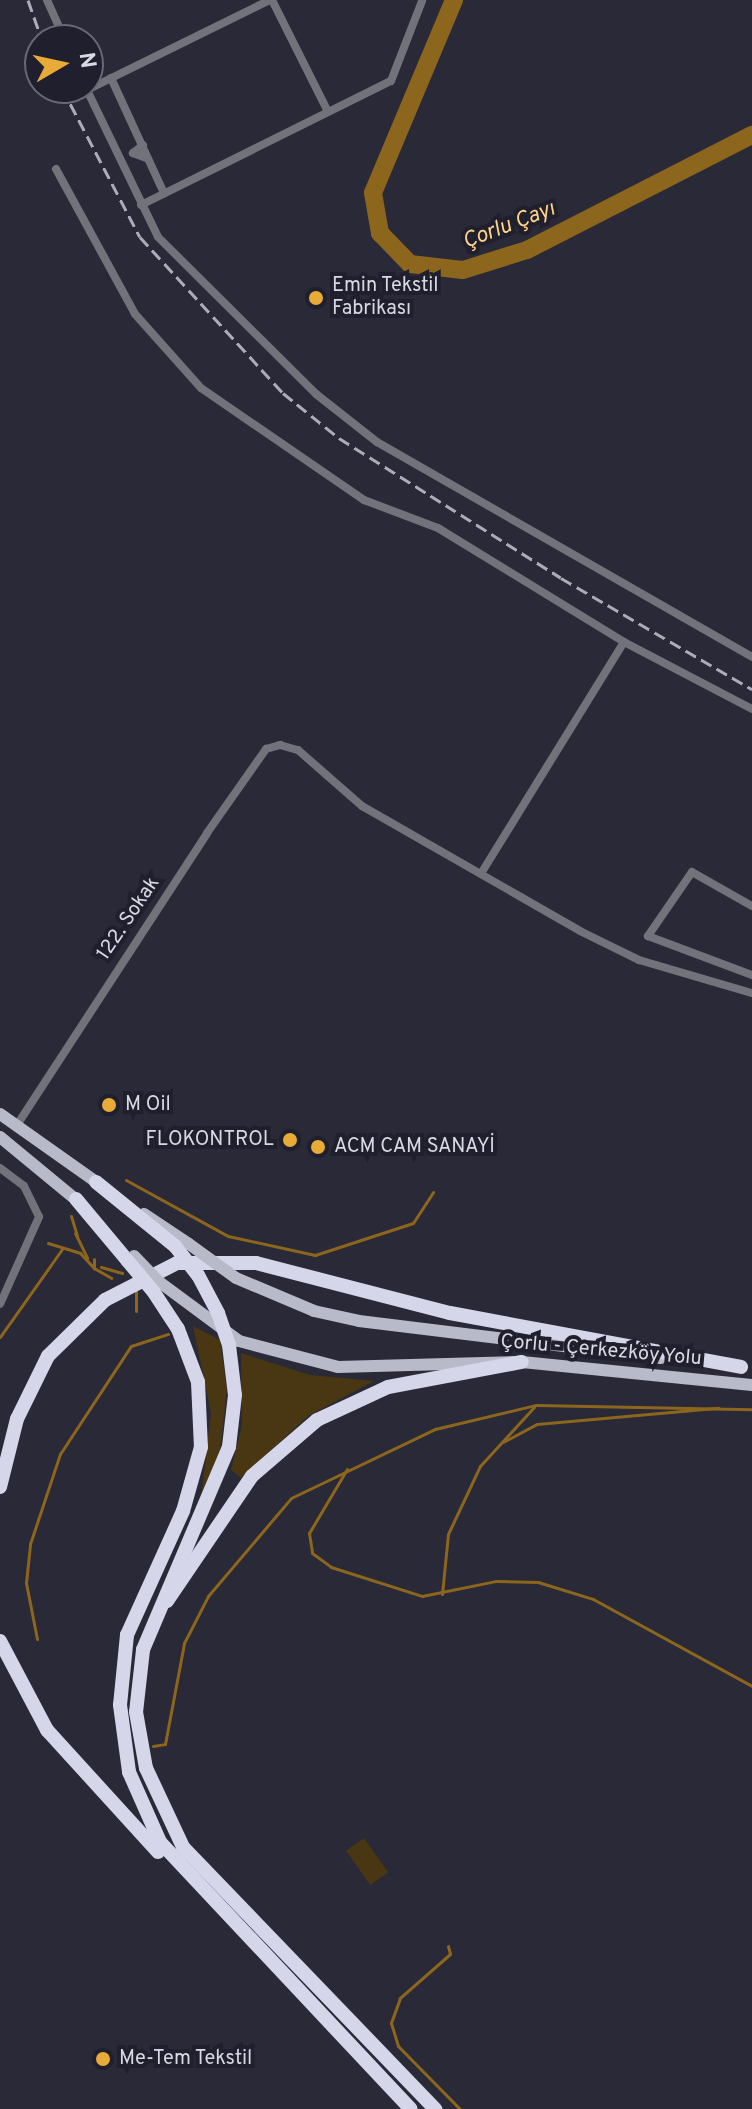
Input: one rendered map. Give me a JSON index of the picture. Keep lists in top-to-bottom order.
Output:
{
  "streets": {
    "main road": ["Çorlu - Çerkezköy Yolu"],
    "street": ["122. Sokak"]
  },
  "water": ["Çorlu Çayı"],
  "places": [
    "Emin Tekstil Fabrikası",
    "M Oil",
    "FLOKONTROL",
    "ACM CAM SANAYİ",
    "Me-Tem Tekstil"
  ],
  "north": "right"
}
